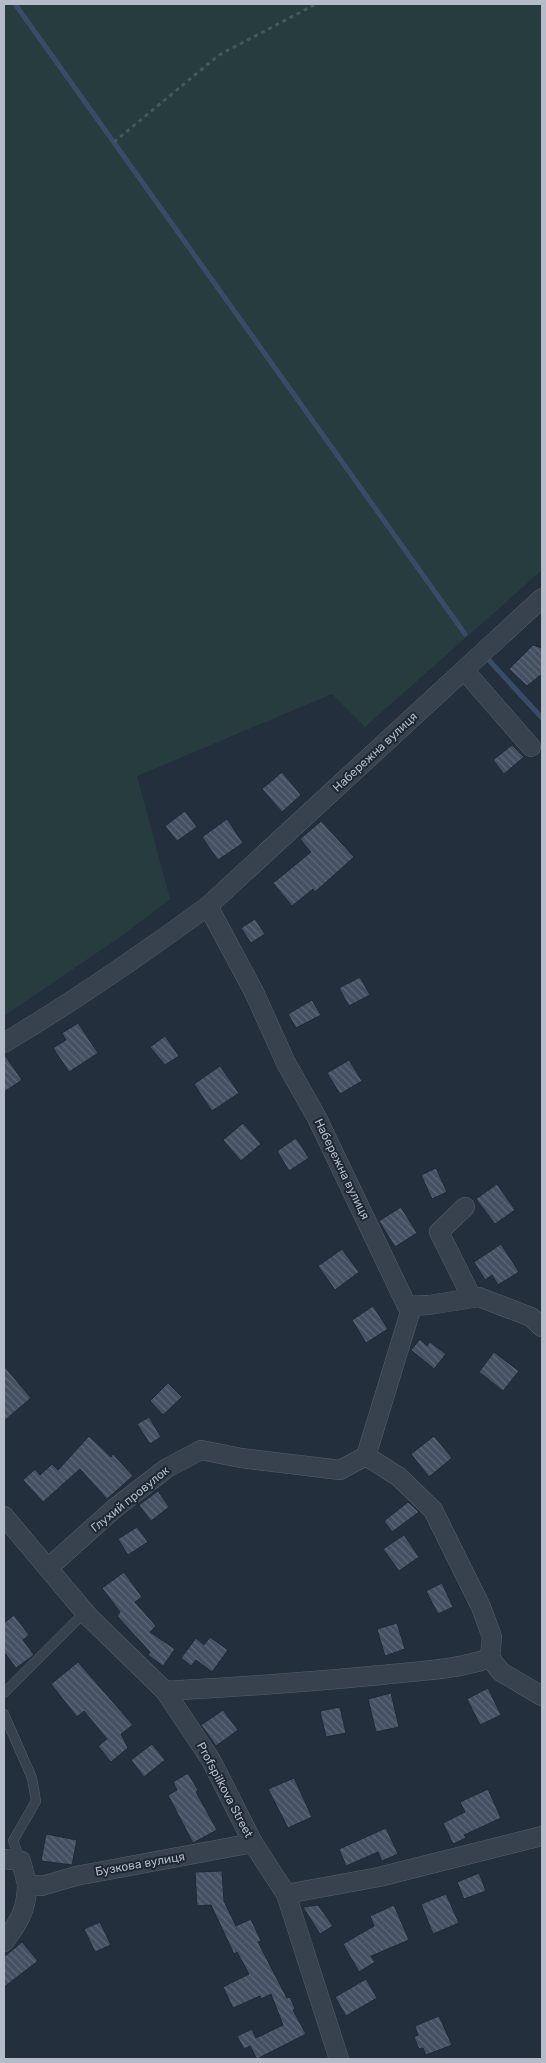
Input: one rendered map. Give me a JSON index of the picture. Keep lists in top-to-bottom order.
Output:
{
  "streets": {
    "street": [
      "Набережна вулиця",
      "Глухий провулок",
      "Profspilkova Street",
      "Бузкова вулиця"
    ]
  },
  "crossings": [
    ["Глухий провулок", "Profspilkova Street"],
    ["Profspilkova Street", "Бузкова вулиця"]
  ]
}
